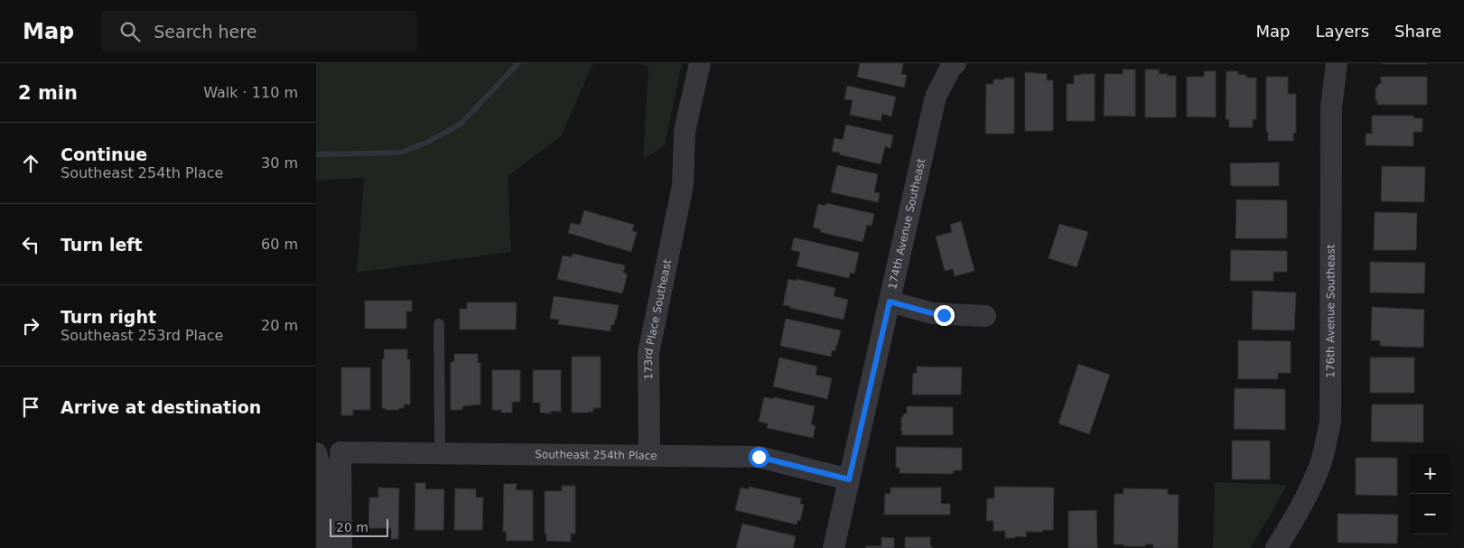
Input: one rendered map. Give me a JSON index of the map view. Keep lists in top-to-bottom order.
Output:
{
  "streets": {
    "street": [
      "174th Avenue Southeast",
      "176th Avenue Southeast",
      "173rd Place Southeast",
      "Southeast 254th Place"
    ]
  },
  "crossings": [
    ["174th Avenue Southeast", "Southeast 254th Place"],
    ["173rd Place Southeast", "Southeast 254th Place"]
  ],
  "scale_bar": "20 m",
  "page": {
    "header": "Map",
    "search": "Search here",
    "nav": ["Map", "Layers", "Share"],
    "heading": ["2 min", "Walk · 110 m"],
    "list": [
      ["Continue", "Southeast 254th Place", "30 m"],
      ["Turn left", "60 m"],
      ["Turn right", "Southeast 253rd Place", "20 m"],
      "Arrive at destination"
    ],
    "map_buttons": ["+", "−"],
    "scale": "20 m"
  }
}
